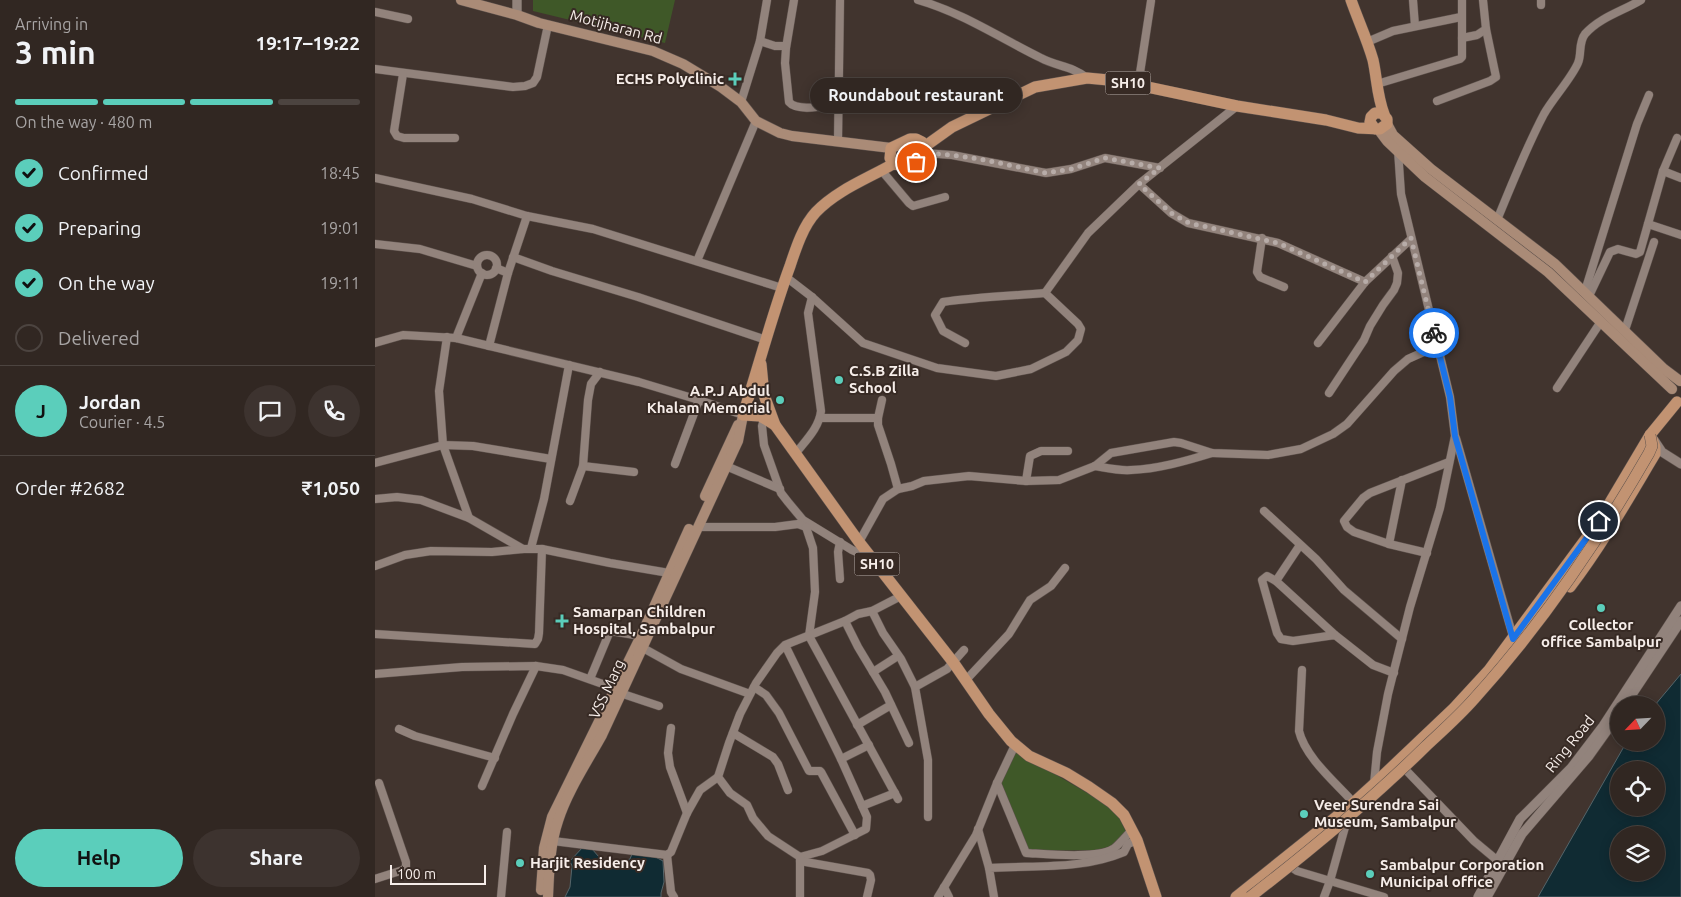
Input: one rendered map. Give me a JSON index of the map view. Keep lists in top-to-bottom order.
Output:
{
  "streets": {
    "main road": ["Motijharan Rd", "SH10", "VSS Marg"],
    "street": ["Ring Road"]
  },
  "crossings": [
    ["Motijharan Rd", "SH10"],
    ["SH10", "VSS Marg"]
  ],
  "places": {
    "health": ["ECHS Polyclinic", "Samarpan Children Hospital, Sambalpur"],
    "other": [
      "Roundabout restaurant",
      "C.S.B Zilla School",
      "A.P.J Abdul Khalam Memorial",
      "Collector office Sambalpur",
      "Veer Surendra Sai Museum, Sambalpur",
      "Harjit Residency",
      "Sambalpur Corporation Municipal office"
    ]
  },
  "scale_bar": "100 m",
  "north": "bottom left",
  "page": {
    "heading": ["3 min", "Arriving in", "19:17–19:22"],
    "panel": [
      "Jordan",
      "Courier · 4.5",
      "Order #2682",
      "₹1,050"
    ],
    "bubble": "Roundabout restaurant",
    "bar": "On the way · 480 m",
    "list": [
      ["Confirmed", "18:45"],
      ["Preparing", "19:01"],
      ["On the way", "19:11"],
      "Delivered"
    ],
    "round": "J",
    "buttons": ["Help", "Share"],
    "scale": "100 m"
  }
}
